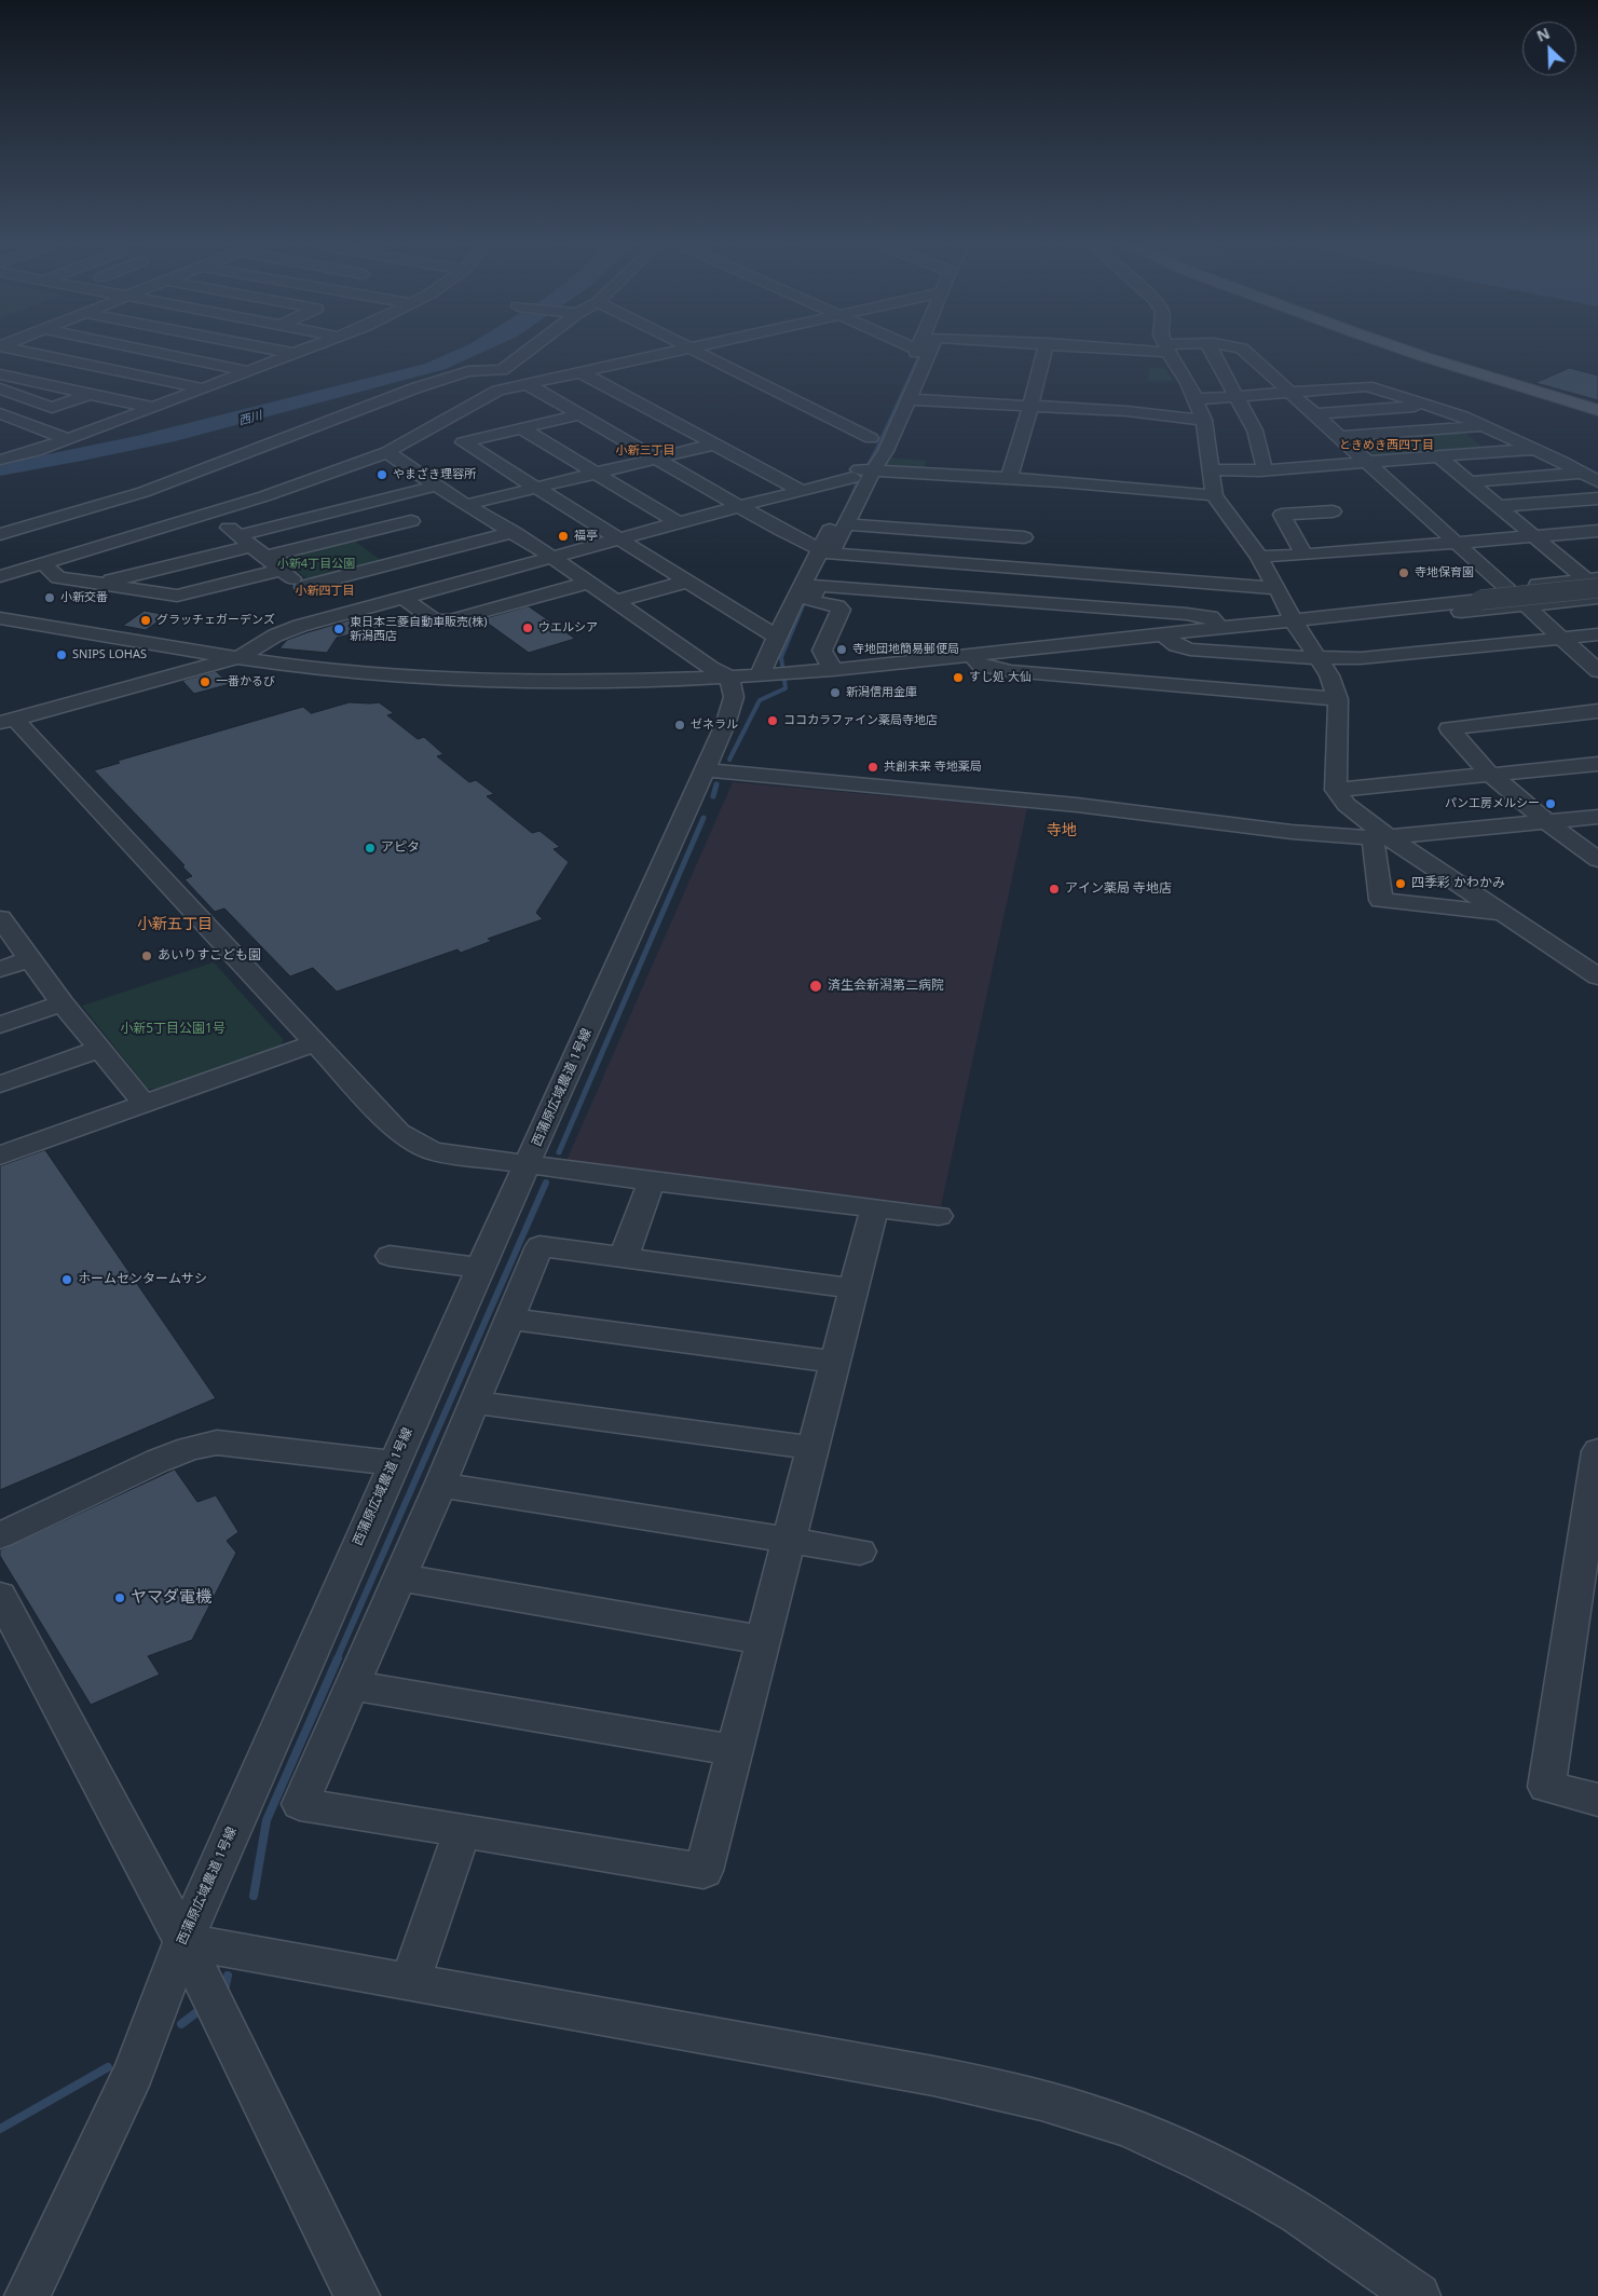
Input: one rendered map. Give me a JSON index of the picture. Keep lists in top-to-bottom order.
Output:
{
  "streets": {
    "street": ["西蒲原広域農道 1号線"]
  },
  "districts": [
    "ときめき西四丁目",
    "小新三丁目",
    "小新四丁目",
    "寺地",
    "小新五丁目"
  ],
  "water": ["西川"],
  "parks": ["小新4丁目公園", "小新5丁目公園1号"],
  "places": [
    "やまざき理容所",
    "福亭",
    "寺地保育園",
    "小新交番",
    "グラッチェガーデンズ",
    "ウエルシア",
    "東日本三菱自動車販売(株) 新潟西店",
    "寺地団地簡易郵便局",
    "SNIPS LOHAS",
    "すし処 大仙",
    "一番かるび",
    "新潟信用金庫",
    "ココカラファイン薬局寺地店",
    "ゼネラル",
    "共創未来 寺地薬局",
    "パン工房メルシー",
    "アピタ",
    "四季彩 かわかみ",
    "アイン薬局 寺地店",
    "あいりすこども園",
    "済生会新潟第二病院",
    "ホームセンタームサシ",
    "ヤマダ電機"
  ],
  "north": "top left"
}
